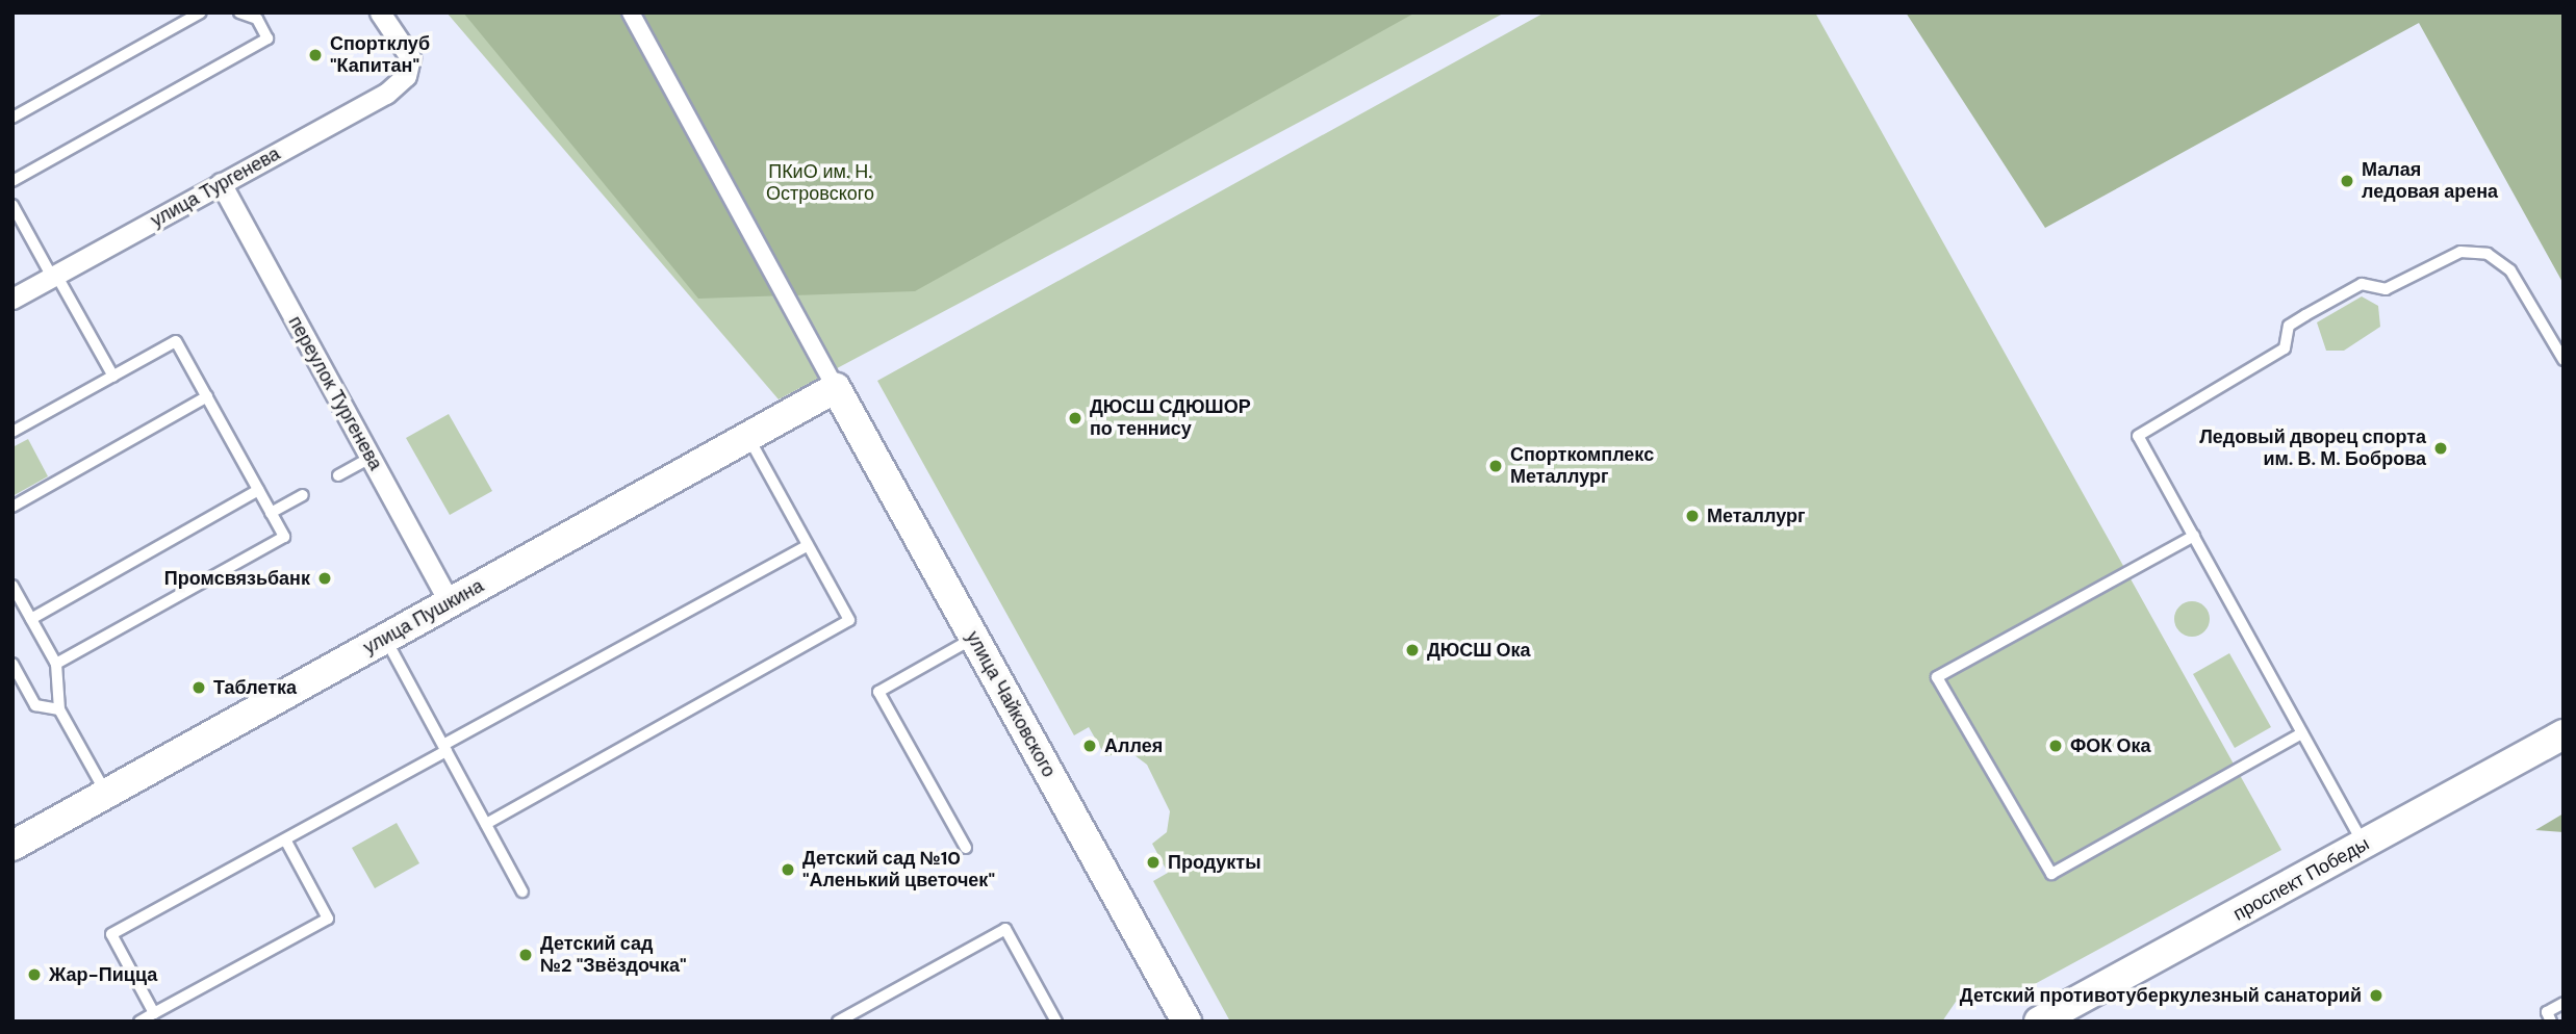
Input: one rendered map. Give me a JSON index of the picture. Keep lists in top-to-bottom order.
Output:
{
  "streets": {
    "main road": ["улица Пушкина", "улица Чайковского", "проспект Победы"],
    "street": ["улица Тургенева", "переулок Тургенева"]
  },
  "crossings": [
    ["улица Тургенева", "переулок Тургенева"],
    ["переулок Тургенева", "улица Пушкина"],
    ["улица Пушкина", "улица Чайковского"]
  ],
  "parks": ["ПКиО им. Н. Островского"],
  "places": [
    "Спортклуб \"Капитан\"",
    "Малая ледовая арена",
    "ДЮСШ СДЮШОР по теннису",
    "Ледовый дворец спорта им. В. М. Боброва",
    "Спорткомплекс Металлург",
    "Металлург",
    "Промсвязьбанк",
    "ДЮСШ Ока",
    "Таблетка",
    "Аллея",
    "ФОК Ока",
    "Продукты",
    "Детский сад №10 \"Аленький цветочек\"",
    "Детский сад №2 \"Звёздочка\"",
    "Жар-Пицца",
    "Детский противотуберкулезный санаторий"
  ]
}
